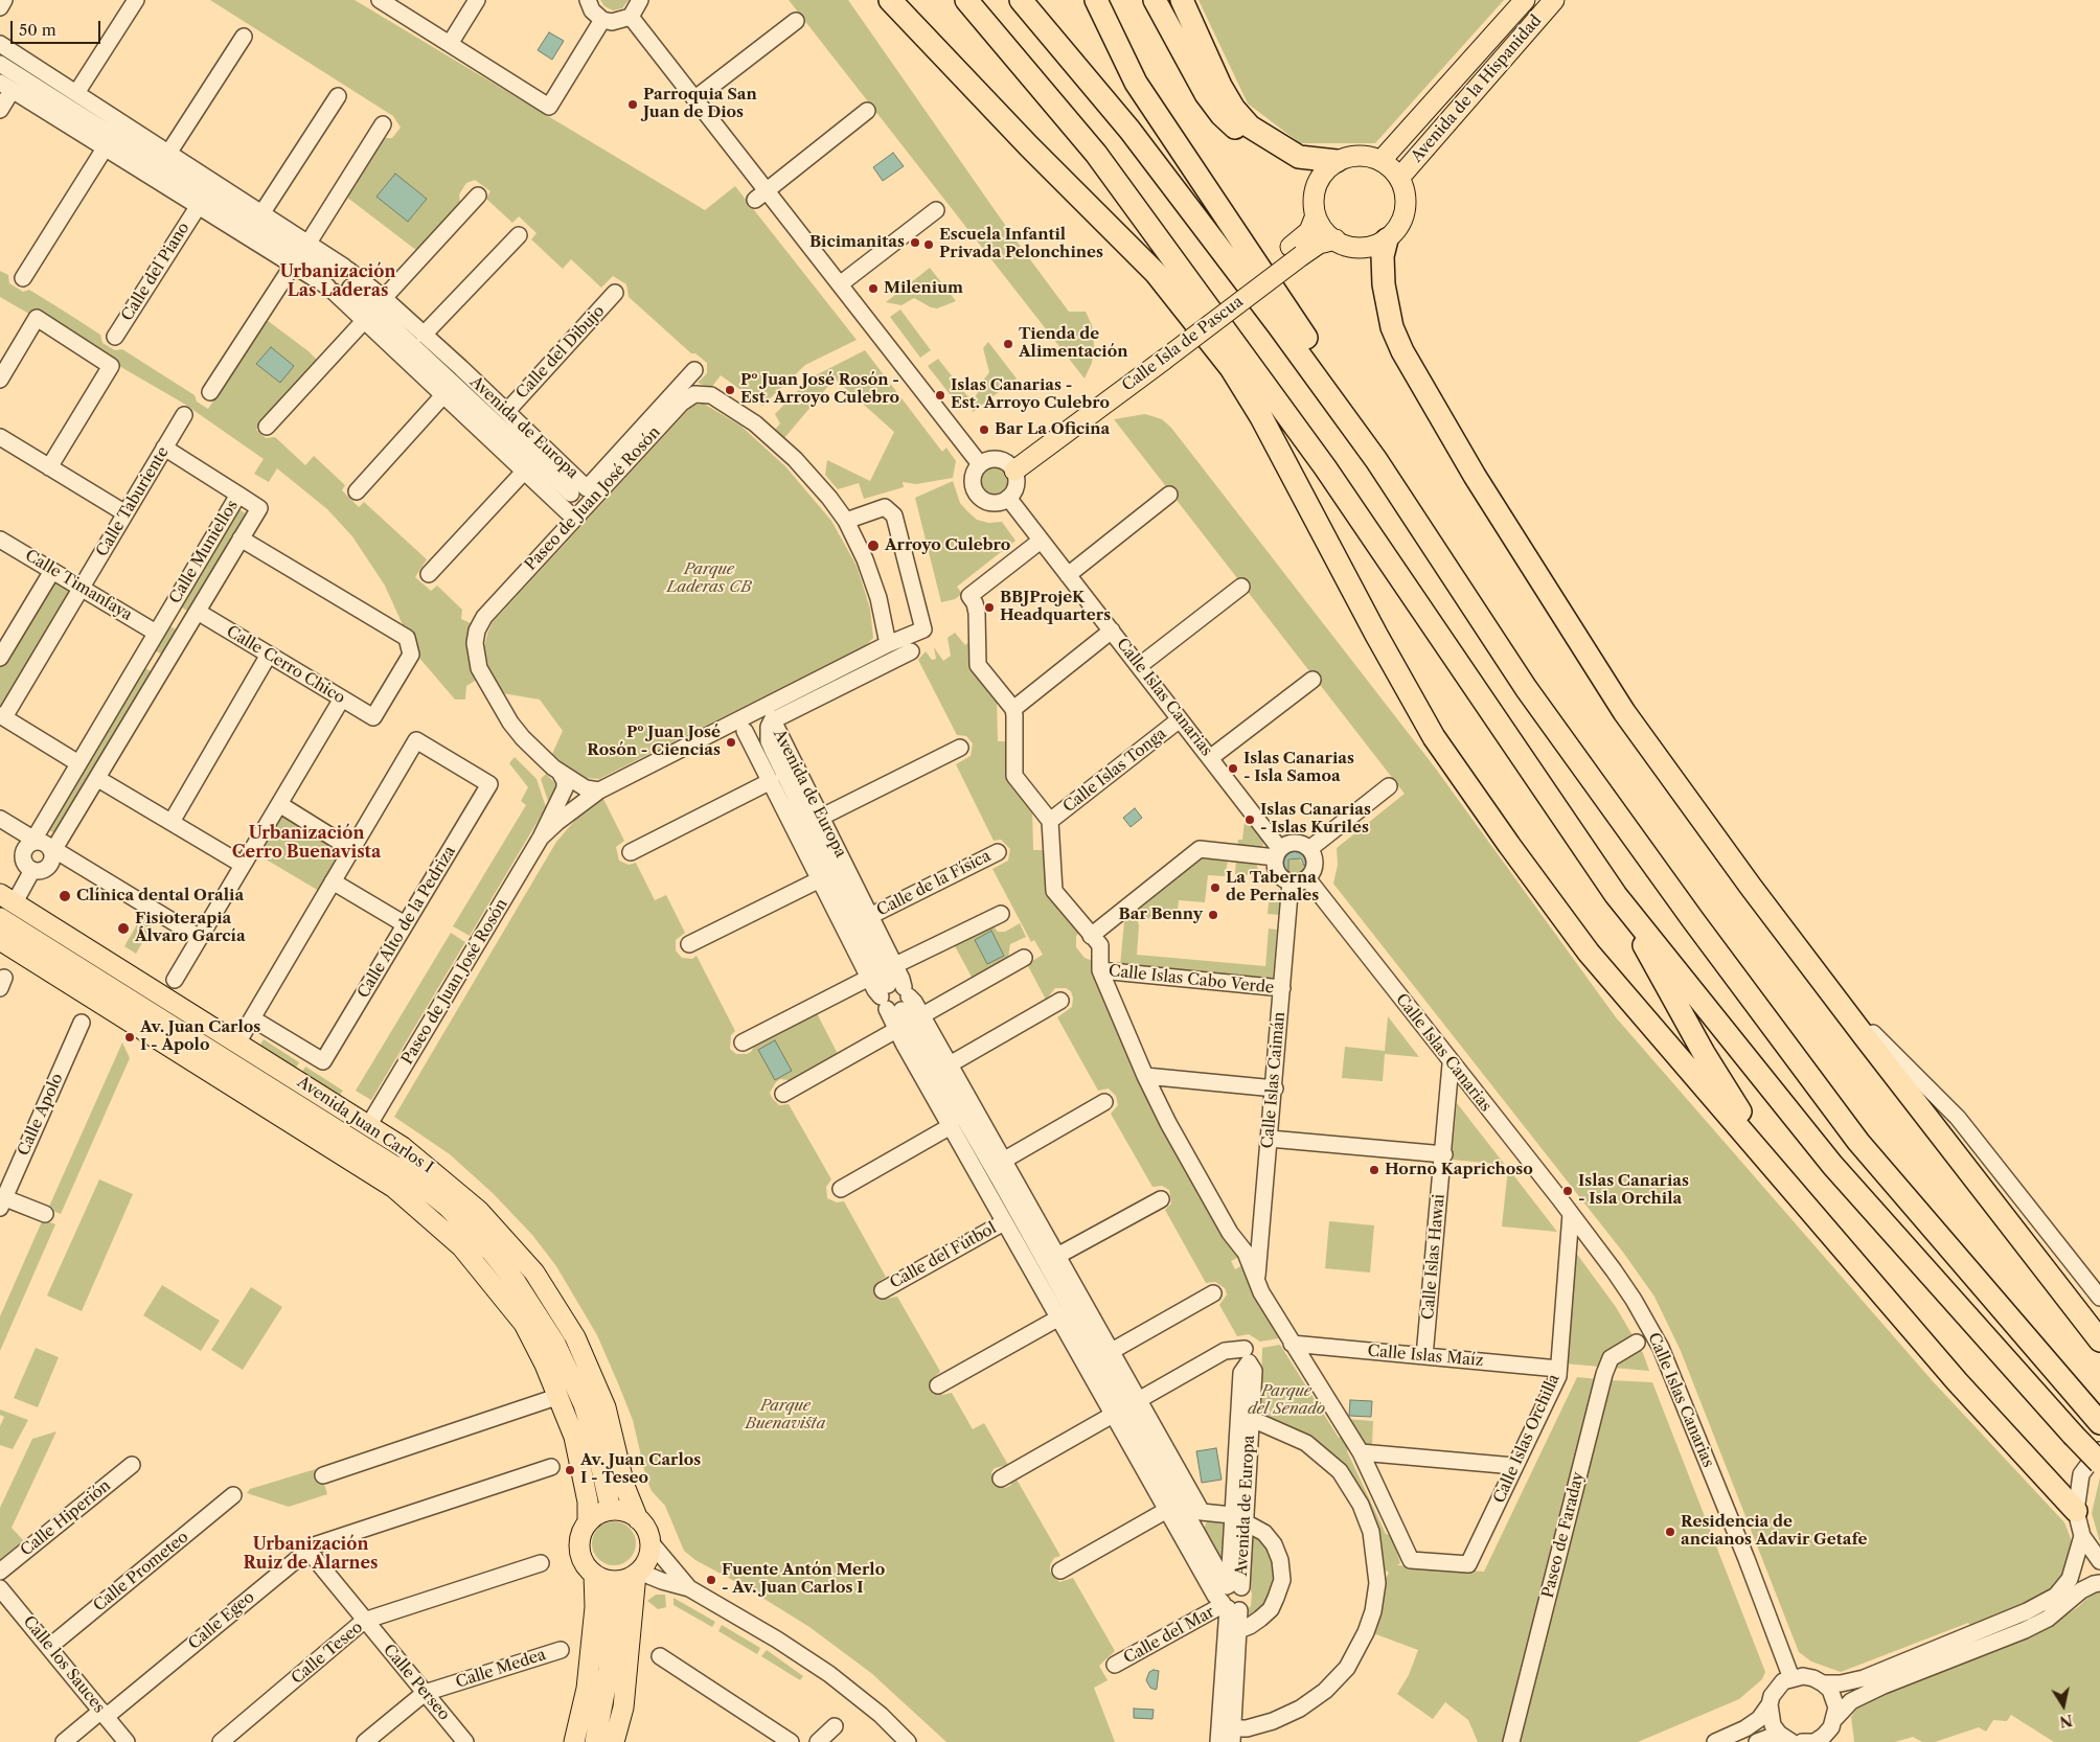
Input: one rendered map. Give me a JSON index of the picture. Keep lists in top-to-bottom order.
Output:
{
  "streets": {
    "main road": ["Avenida de la Hispanidad", "Calle Isla de Pascua", "Avenida Juan Carlos I"],
    "street": [
      "Calle del Piano",
      "Calle del Dibujo",
      "Avenida de Europa",
      "Paseo de Juan José Rosón",
      "Calle Taburiente",
      "Calle Muniellos",
      "Calle Timanfaya",
      "Calle Cerro Chico",
      "Calle Islas Canarias",
      "Calle Islas Tonga",
      "Calle de la Física",
      "Calle Alto de la Pedriza",
      "Calle Islas Cabo Verde",
      "Calle Islas Caimán",
      "Calle Apolo",
      "Calle del Fútbol",
      "Calle Islas Hawai",
      "Calle Islas Maíz",
      "Calle Islas Orchilla",
      "Calle Hiperión",
      "Paseo de Faraday",
      "Calle Prometeo",
      "Calle Egeo",
      "Calle del Mar",
      "Calle Teseo",
      "Calle los Sauces",
      "Calle Medea",
      "Calle Perseo"
    ]
  },
  "crossings": [
    ["Calle del Piano", "Avenida de Europa"],
    ["Calle Isla de Pascua", "Calle Islas Canarias"],
    ["Calle del Dibujo", "Avenida de Europa"],
    ["Avenida de Europa", "Paseo de Juan José Rosón"],
    ["Avenida de Europa", "Calle de la Física"],
    ["Avenida de Europa", "Calle del Fútbol"],
    ["Avenida de Europa", "Calle del Mar"],
    ["Paseo de Juan José Rosón", "Avenida Juan Carlos I"],
    ["Calle Taburiente", "Calle Timanfaya"],
    ["Calle Muniellos", "Calle Timanfaya"],
    ["Calle Muniellos", "Calle Cerro Chico"],
    ["Calle Islas Canarias", "Calle Islas Tonga"],
    ["Calle Islas Canarias", "Calle Islas Caimán"],
    ["Calle Islas Canarias", "Calle Islas Hawai"],
    ["Calle Islas Canarias", "Calle Islas Orchilla"],
    ["Calle Islas Cabo Verde", "Calle Islas Caimán"],
    ["Calle Islas Hawai", "Calle Islas Maíz"],
    ["Calle Islas Maíz", "Calle Islas Orchilla"],
    ["Calle Prometeo", "Calle los Sauces"],
    ["Calle Egeo", "Calle los Sauces"],
    ["Calle Egeo", "Calle Perseo"],
    ["Calle Teseo", "Calle Perseo"],
    ["Calle Medea", "Calle Perseo"]
  ],
  "districts": ["Urbanización Las Laderas", "Urbanización Cerro Buenavista", "Urbanización Ruiz de Alarnes"],
  "parks": ["Parque Laderas CB", "Parque del Senado", "Parque Buenavista"],
  "places": [
    "Parroquia San Juan de Dios",
    "Bicimanitas",
    "Escuela Infantil Privada Pelonchines",
    "Milenium",
    "Tienda de Alimentación",
    "Pº Juan José Rosón - Est. Arroyo Culebro",
    "Islas Canarias - Est. Arroyo Culebro",
    "Bar La Oficina",
    "Arroyo Culebro",
    "BBJProjeK Headquarters",
    "Pº Juan José Rosón - Ciencias",
    "Islas Canarias - Isla Samoa",
    "Islas Canarias - Islas Kuriles",
    "La Taberna de Pernales",
    "Clínica dental Oralia",
    "Bar Benny",
    "Fisioterapia Álvaro García",
    "Av. Juan Carlos I - Apolo",
    "Horno Kaprichoso",
    "Islas Canarias - Isla Orchila",
    "Av. Juan Carlos I - Teseo",
    "Residencia de ancianos Adavir Getafe",
    "Fuente Antón Merlo - Av. Juan Carlos I"
  ],
  "scale_bar": "50 m",
  "north": "bottom"
}
